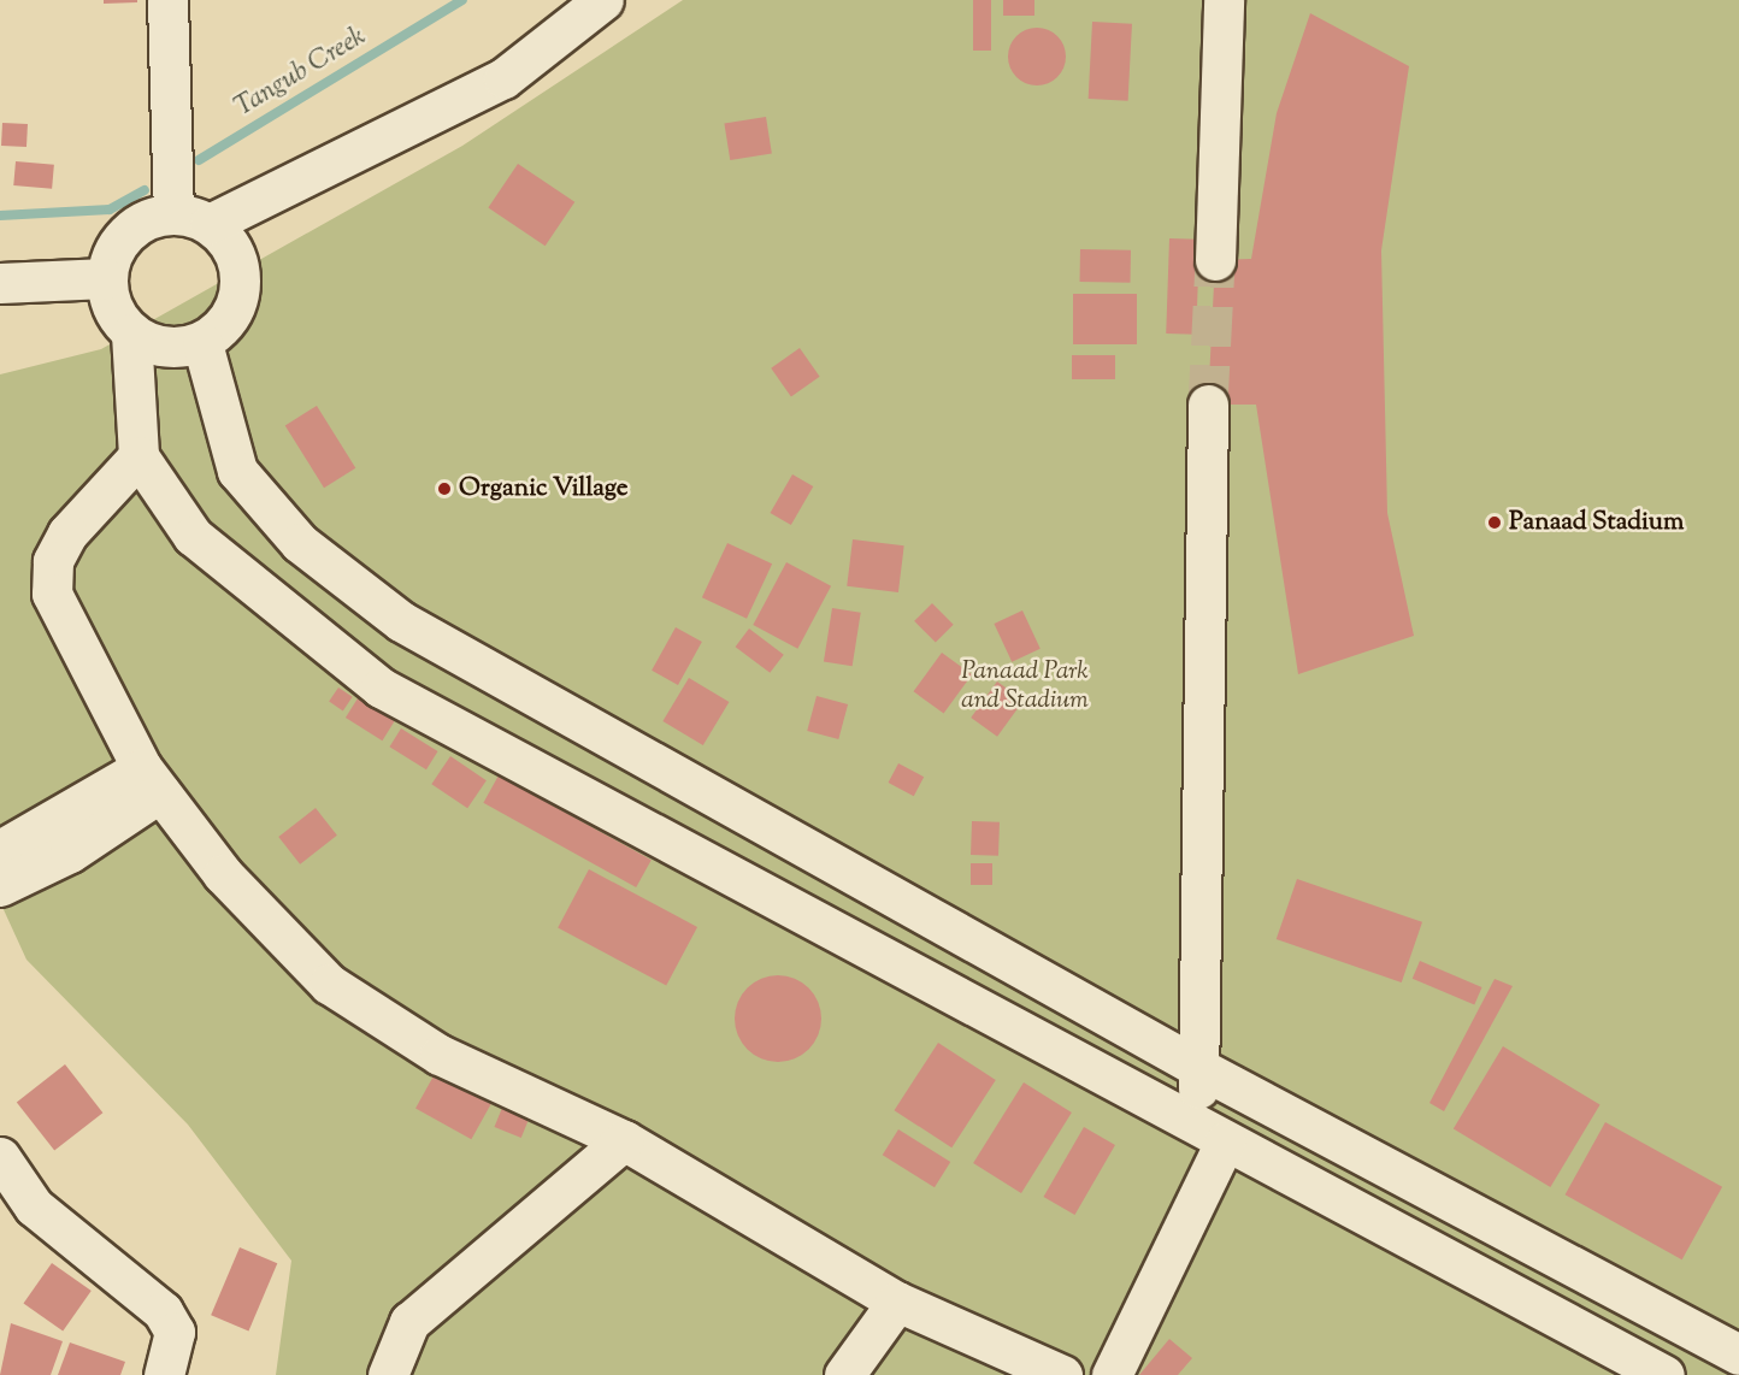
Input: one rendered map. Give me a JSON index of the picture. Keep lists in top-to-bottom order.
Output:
{
  "water": ["Tangub Creek"],
  "parks": ["Panaad Park and Stadium"],
  "places": ["Organic Village", "Panaad Stadium"]
}
